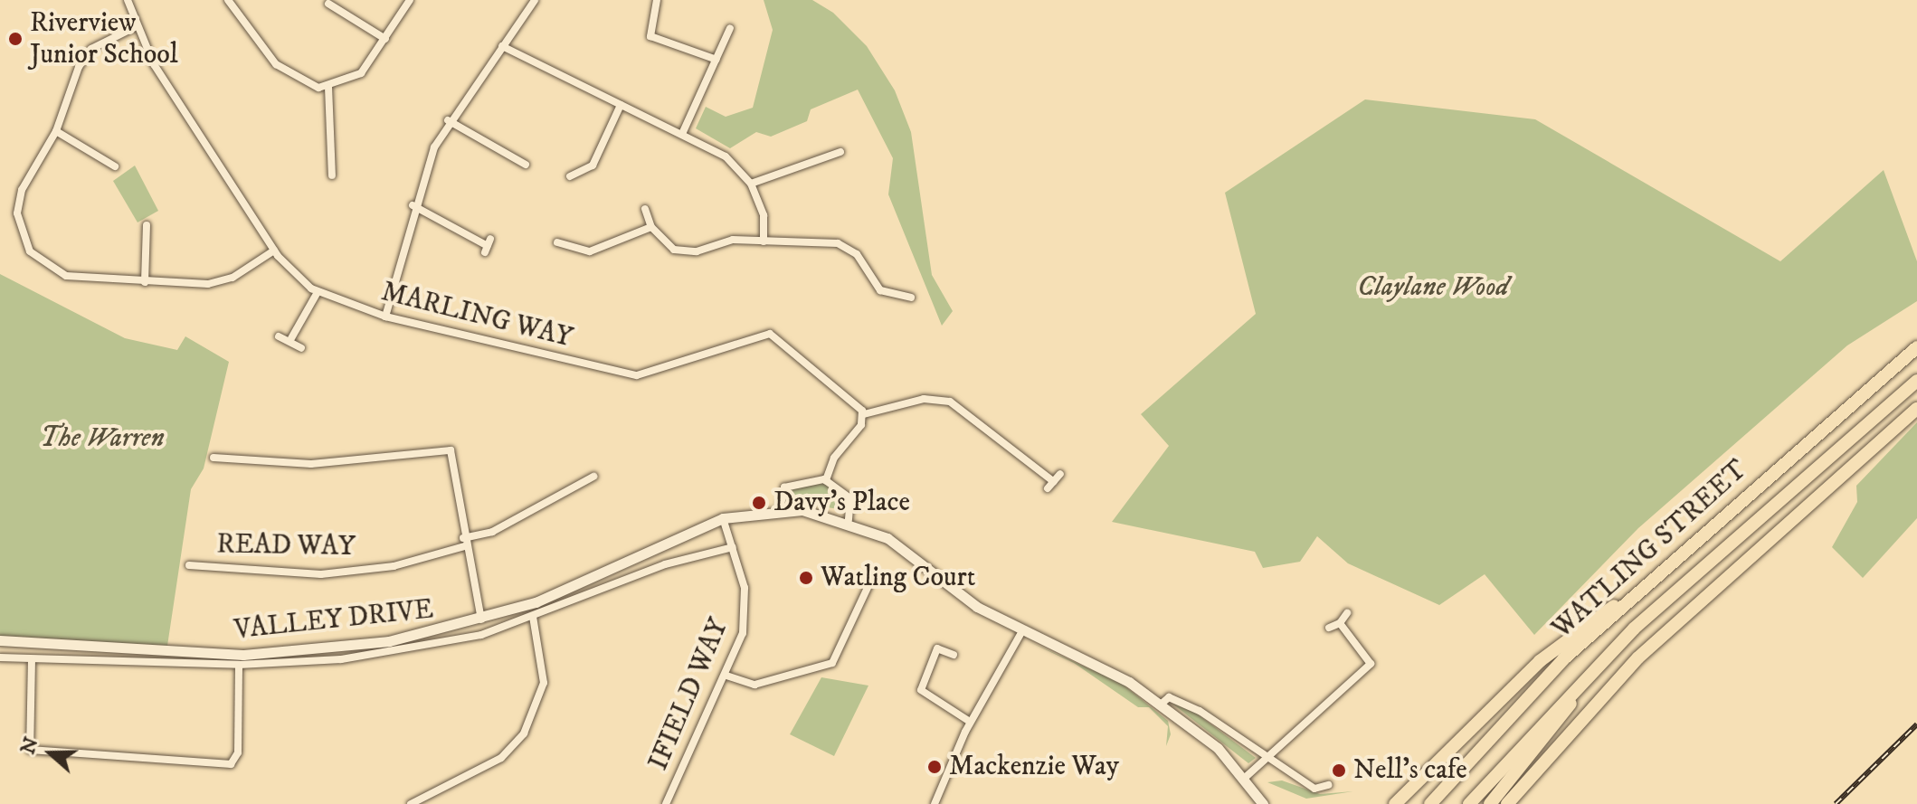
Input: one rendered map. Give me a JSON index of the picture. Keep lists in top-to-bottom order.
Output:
{
  "streets": {
    "highway": ["WATLING STREET"],
    "street": [
      "MARLING WAY",
      "READ WAY",
      "VALLEY DRIVE",
      "IFIELD WAY"
    ]
  },
  "crossings": [
    ["VALLEY DRIVE", "IFIELD WAY"]
  ],
  "parks": ["Claylane Wood", "The Warren"],
  "places": [
    "Riverview Junior School",
    "Davy's Place",
    "Watling Court",
    "Mackenzie Way",
    "Nell's cafe"
  ],
  "north": "left"
}
